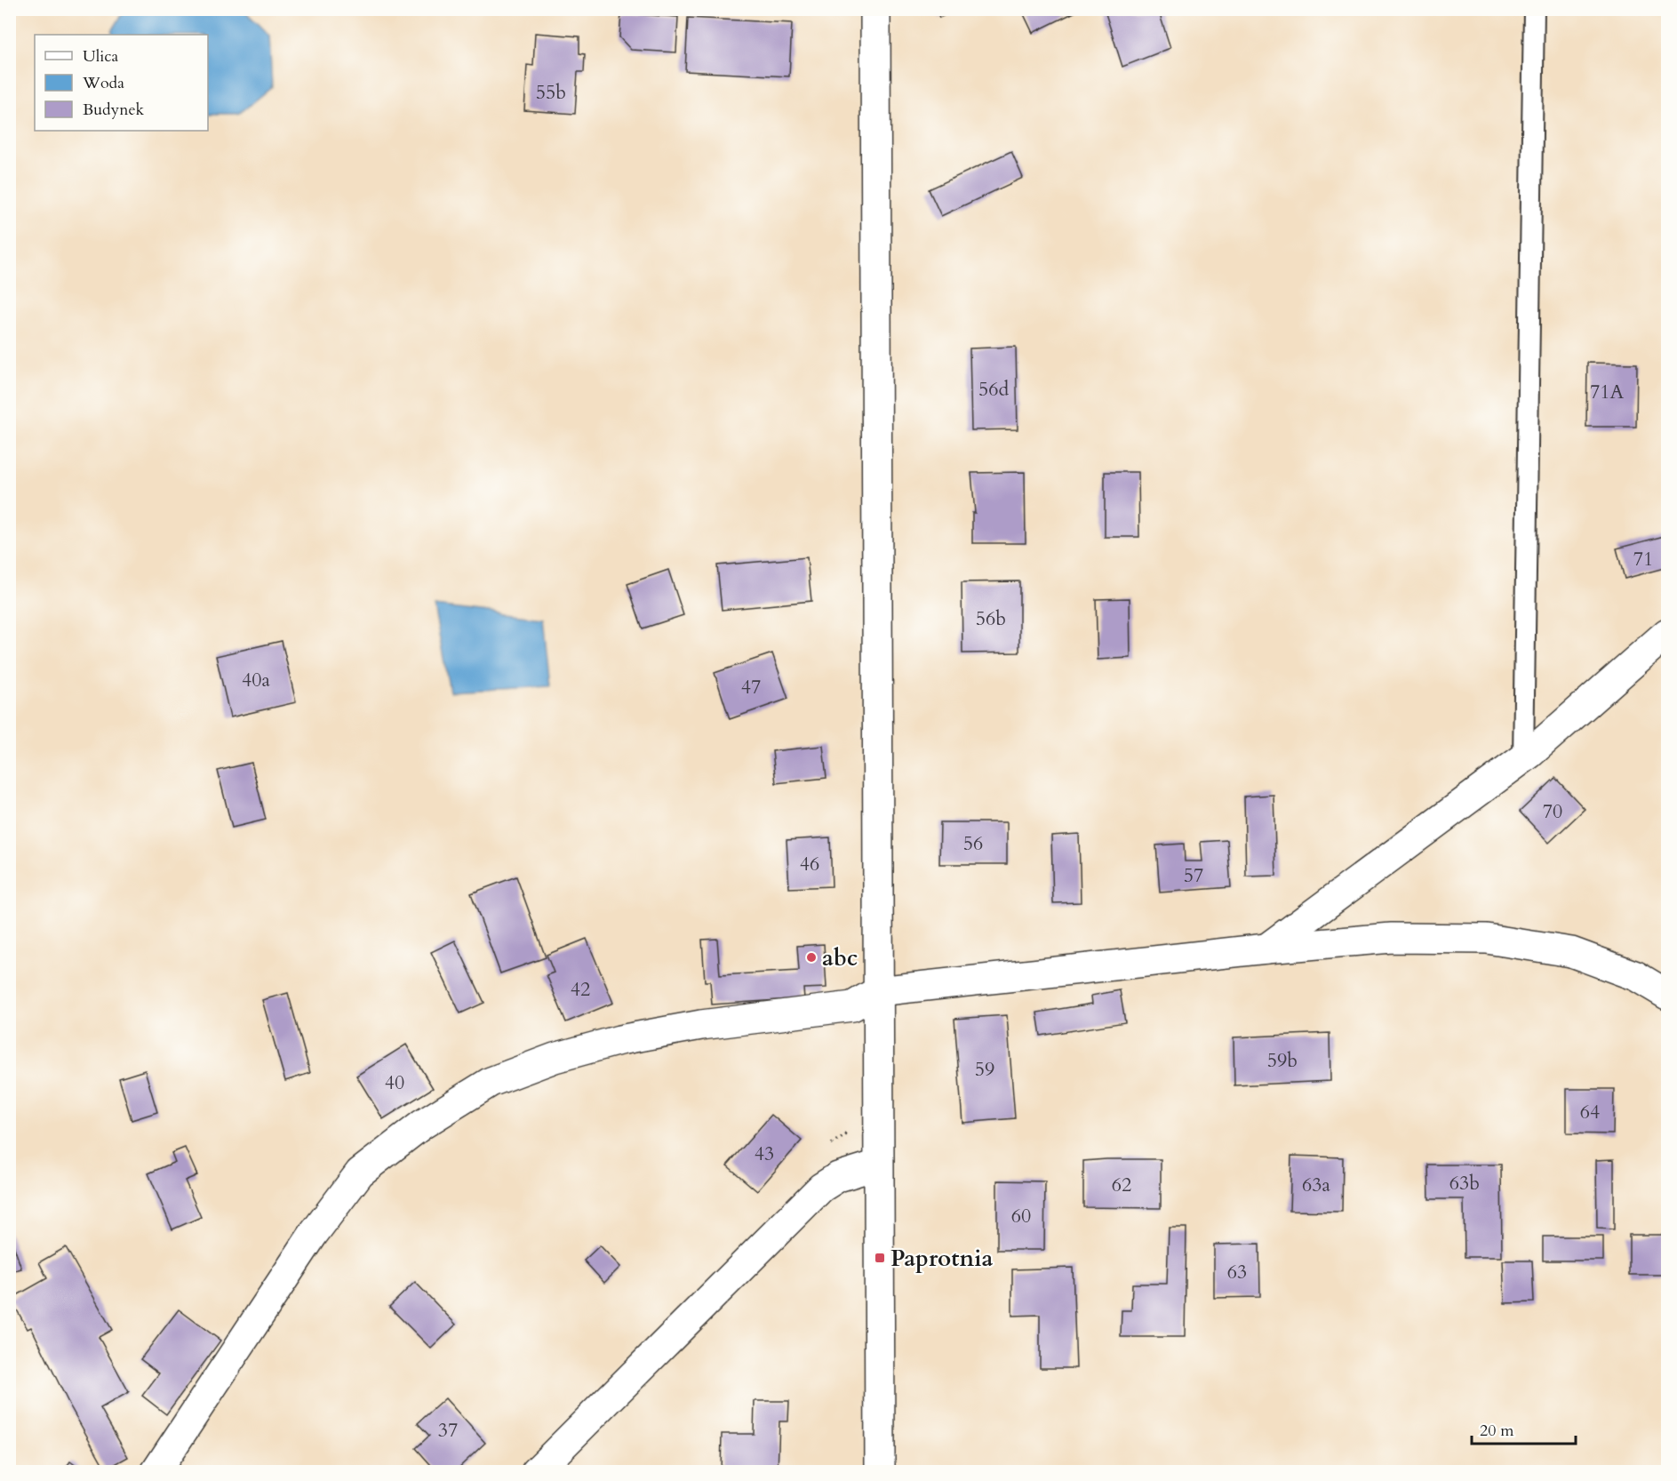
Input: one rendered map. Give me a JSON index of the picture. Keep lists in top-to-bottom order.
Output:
{
  "places": {
    "other": ["abc"],
    "transit": ["Paprotnia"]
  },
  "house_numbers": [
    "55b",
    "56d",
    "71A",
    "71",
    "56b",
    "40a",
    "47",
    "70",
    "56",
    "46",
    "57",
    "42",
    "59b",
    "59",
    "40",
    "64",
    "43",
    "63b",
    "62",
    "63a",
    "60",
    "63",
    "37"
  ],
  "legend": ["Ulica", "Woda", "Budynek"],
  "scale_bar": "20 m"
}
